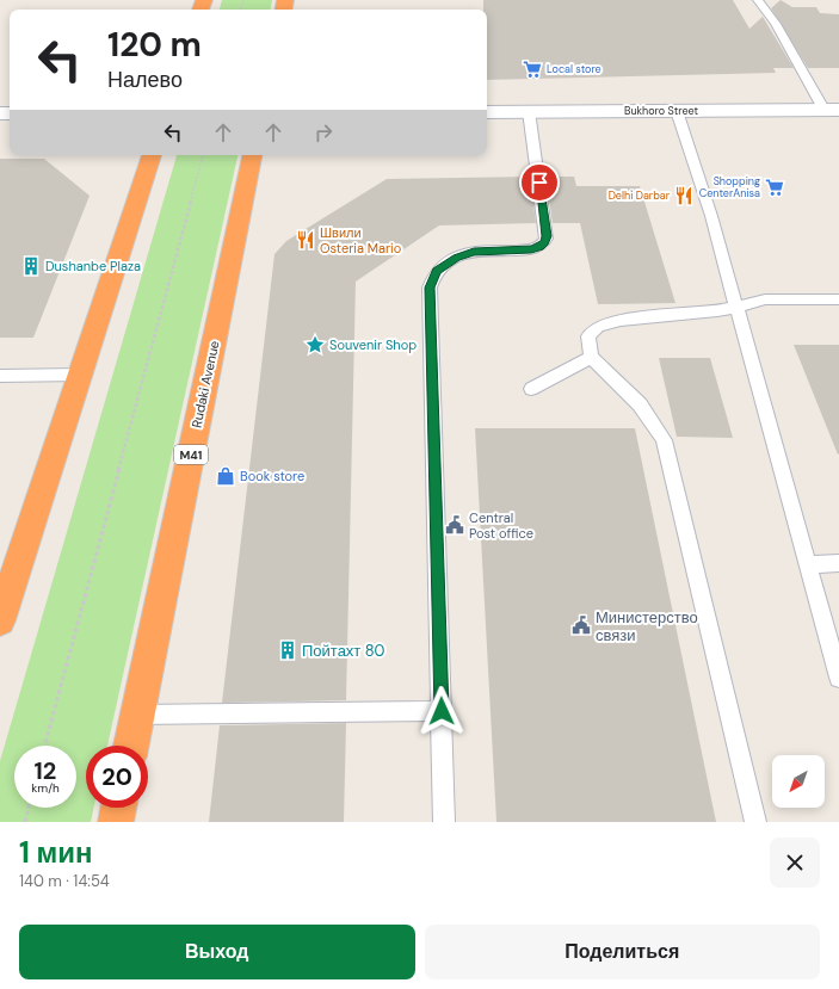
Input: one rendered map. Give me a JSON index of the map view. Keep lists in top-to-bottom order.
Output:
{
  "streets": {
    "highway": ["Rudaki Avenue", "M41"],
    "street": ["Bukhoro Street"]
  },
  "places": {
    "supermarket": ["Local store", "Shopping CenterAnisa"],
    "restaurant": ["Delhi Darbar", "Швили Osteria Mario"],
    "building": ["Dushanbe Plaza", "Пойтахт 80"],
    "place": ["Souvenir Shop"],
    "shop": ["Book store"],
    "public building": ["Central Post office", "Министерство связи"]
  },
  "north": "bottom left",
  "page": {
    "turn": ["120 m", "Налево"],
    "speed": "12 km/h",
    "limit": "20",
    "heading": ["1 мин", "140 m · 14:54"],
    "buttons": ["Выход", "Поделиться"]
  }
}
